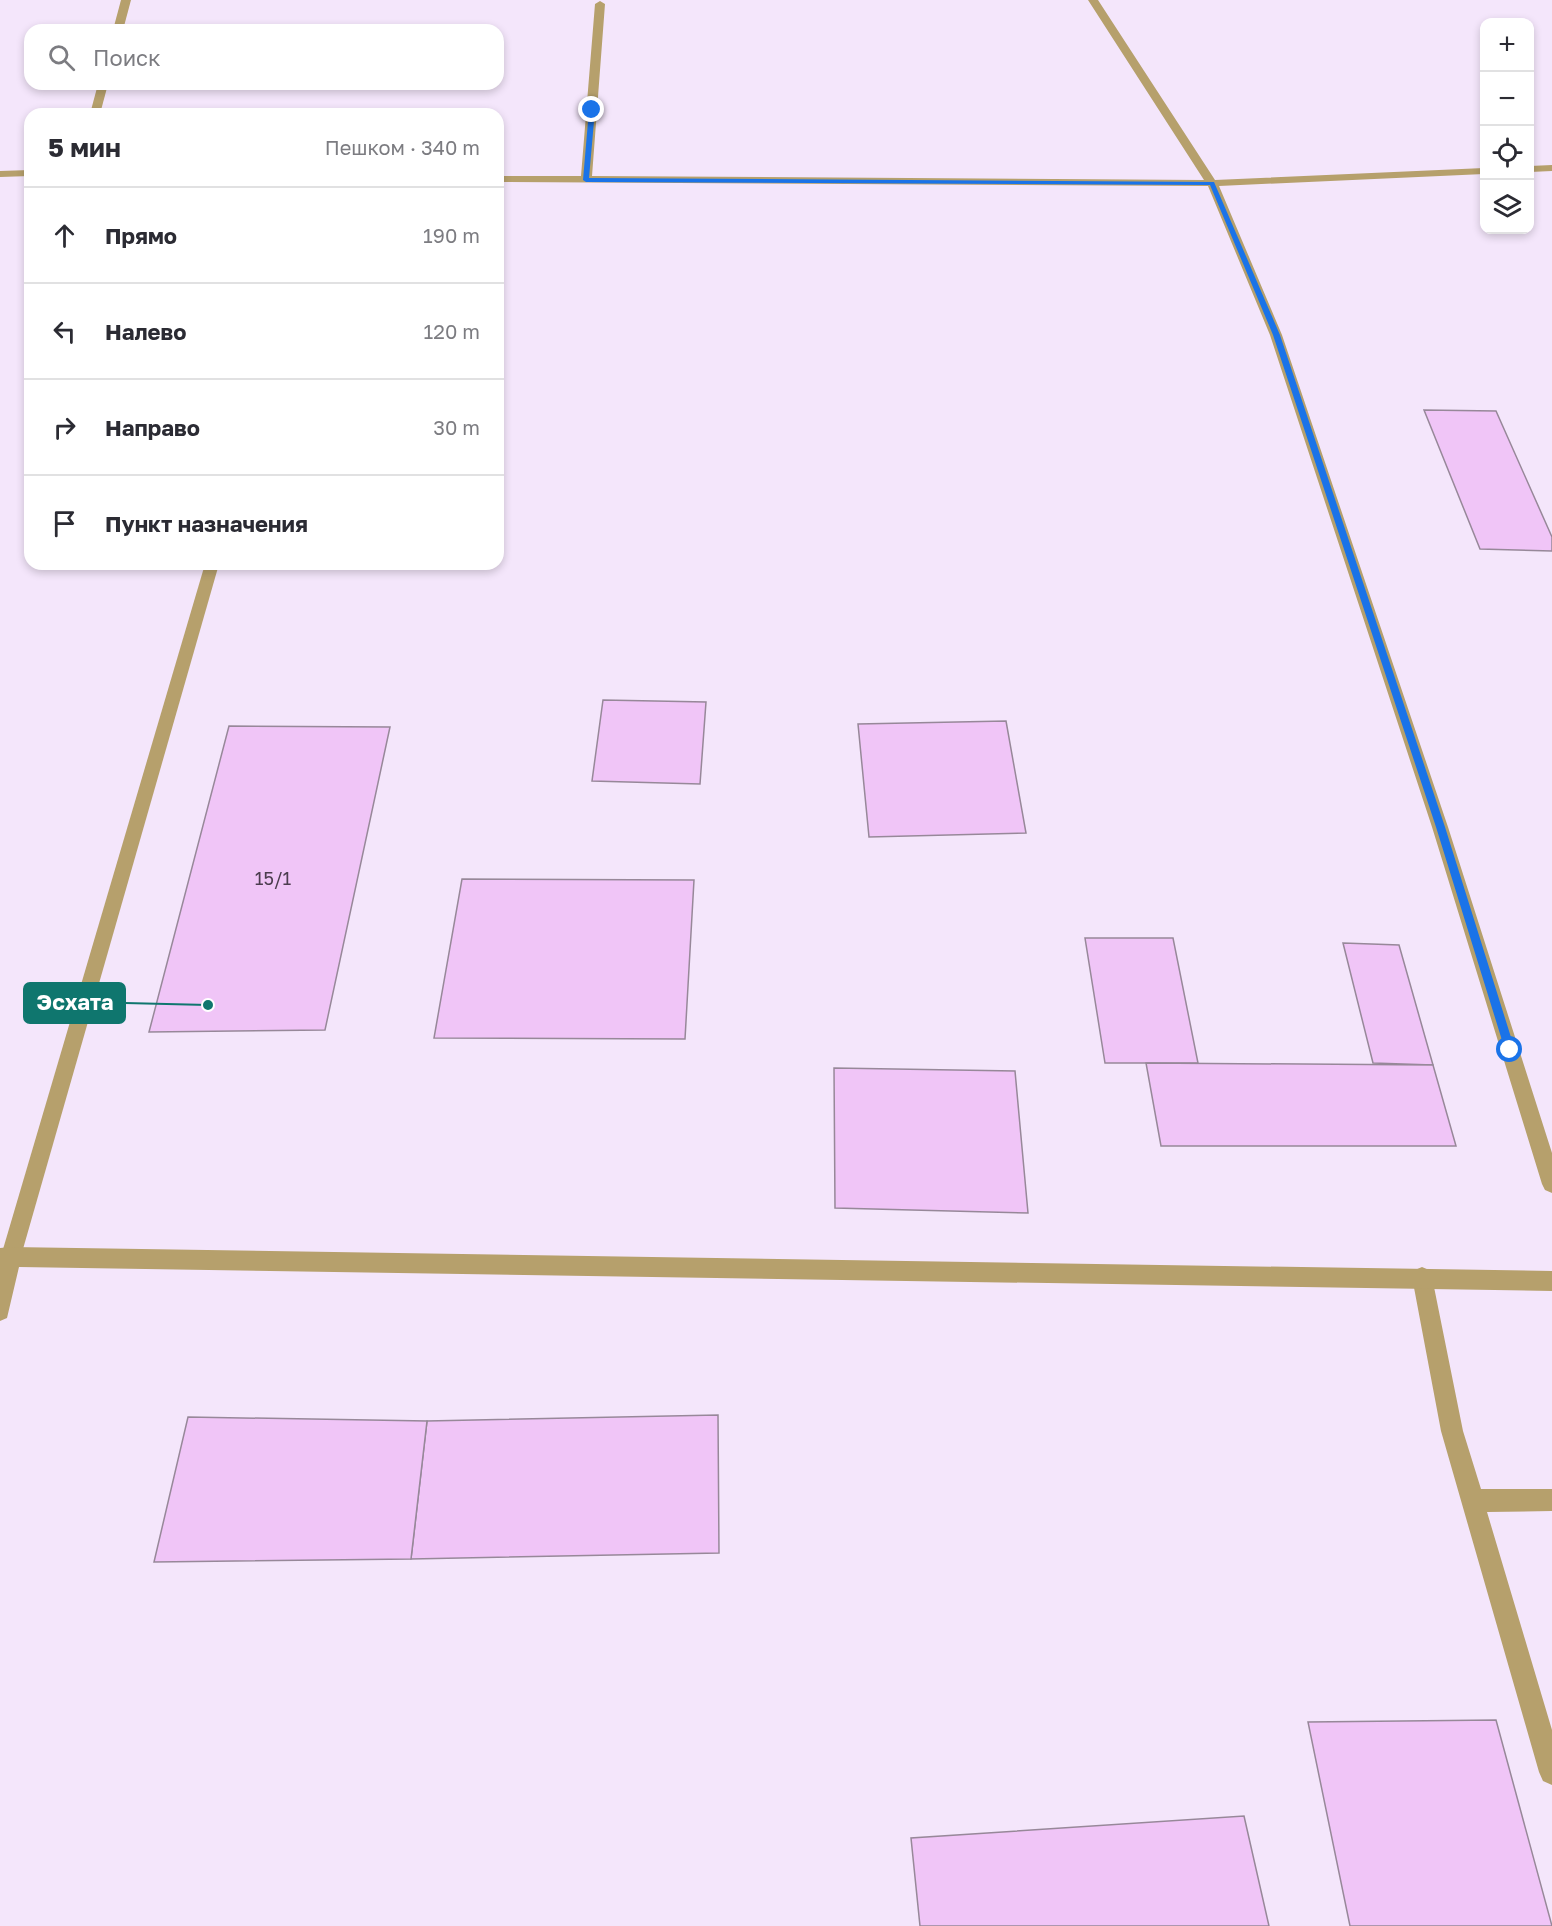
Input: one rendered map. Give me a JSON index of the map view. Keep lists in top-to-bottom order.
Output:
{
  "places": ["Эсхата"],
  "house_numbers": ["15/1"],
  "page": {
    "map_buttons": ["+", "−"],
    "search": "Поиск",
    "heading": ["5 мин", "Пешком · 340 m"],
    "list": [
      ["Прямо", "190 m"],
      ["Налево", "120 m"],
      ["Направо", "30 m"],
      "Пункт назначения"
    ]
  }
}
